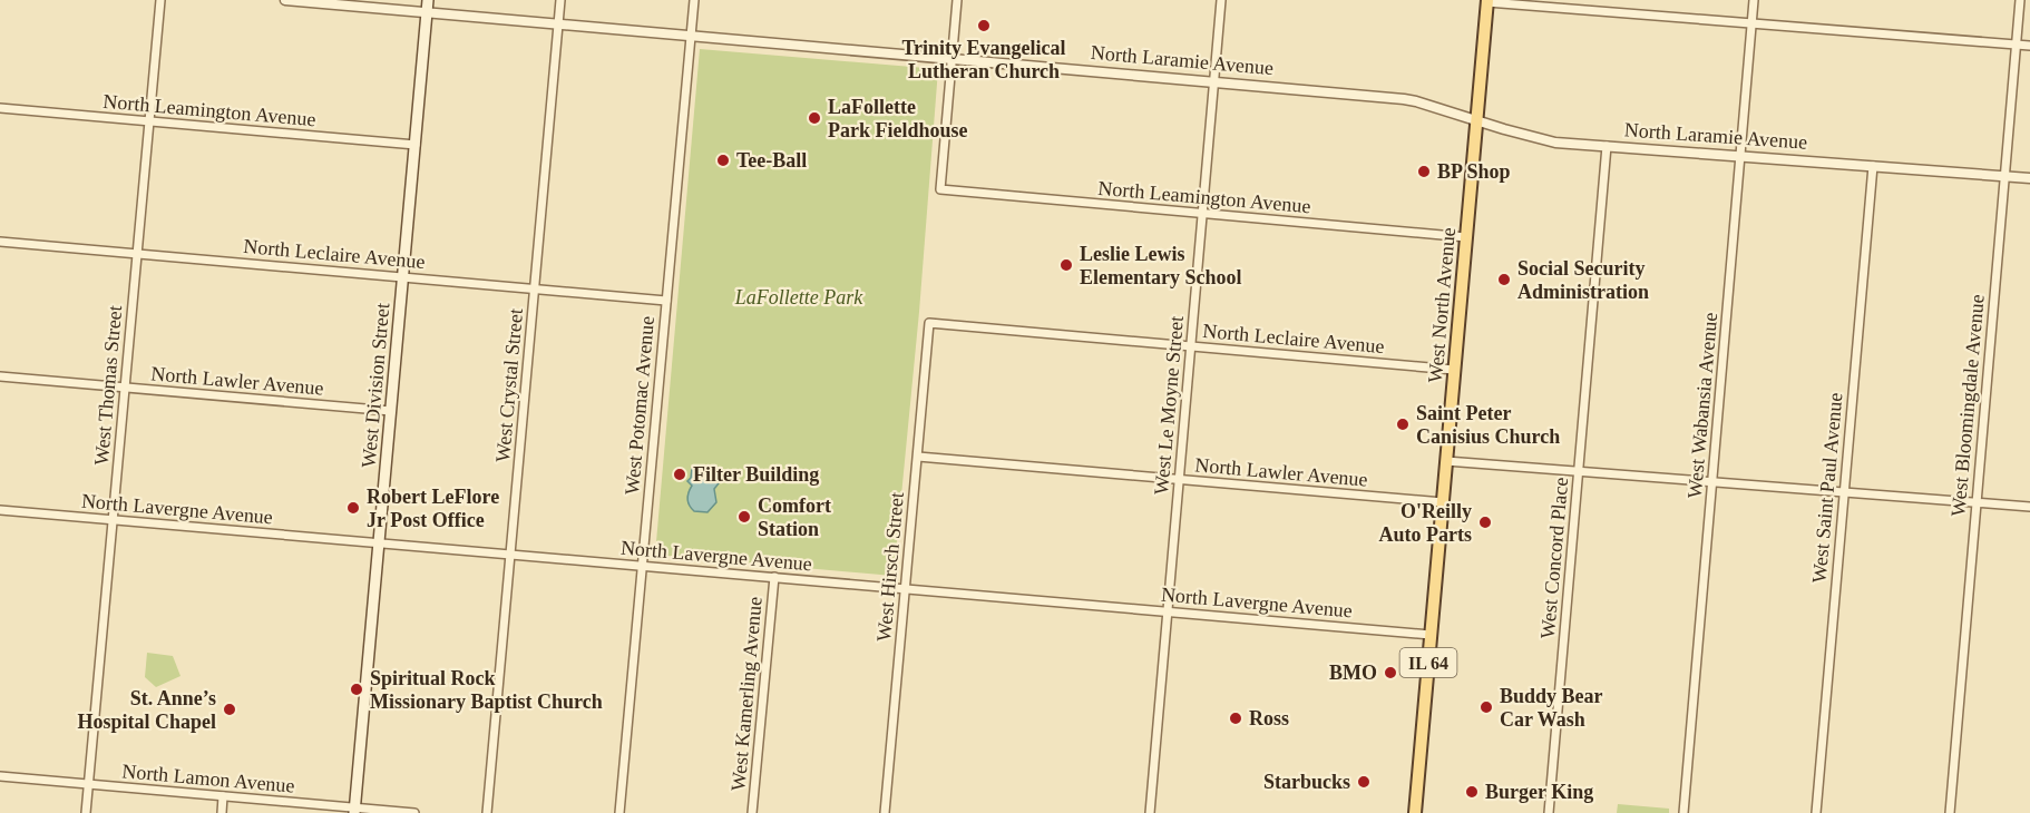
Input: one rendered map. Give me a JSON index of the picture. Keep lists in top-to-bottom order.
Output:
{
  "streets": {
    "main road": ["West North Avenue", "West Division Street", "IL 64"],
    "street": [
      "North Laramie Avenue",
      "North Leamington Avenue",
      "North Leclaire Avenue",
      "North Lawler Avenue",
      "West Thomas Street",
      "West Crystal Street",
      "West Potomac Avenue",
      "West Le Moyne Street",
      "West Wabansia Avenue",
      "West Bloomingdale Avenue",
      "West Saint Paul Avenue",
      "North Lavergne Avenue",
      "West Concord Place",
      "West Hirsch Street",
      "West Kamerling Avenue",
      "North Lamon Avenue"
    ]
  },
  "crossings": [
    ["North Laramie Avenue", "North Leamington Avenue"],
    ["North Laramie Avenue", "West North Avenue"],
    ["North Laramie Avenue", "West Division Street"],
    ["North Laramie Avenue", "West Crystal Street"],
    ["North Laramie Avenue", "West Potomac Avenue"],
    ["North Laramie Avenue", "West Le Moyne Street"],
    ["North Laramie Avenue", "West Wabansia Avenue"],
    ["North Laramie Avenue", "West Bloomingdale Avenue"],
    ["North Laramie Avenue", "West Saint Paul Avenue"],
    ["North Laramie Avenue", "West Concord Place"],
    ["North Leamington Avenue", "West North Avenue"],
    ["North Leamington Avenue", "West Thomas Street"],
    ["North Leamington Avenue", "West Division Street"],
    ["North Leamington Avenue", "West Le Moyne Street"],
    ["North Leclaire Avenue", "West North Avenue"],
    ["North Leclaire Avenue", "West Thomas Street"],
    ["North Leclaire Avenue", "West Division Street"],
    ["North Leclaire Avenue", "West Crystal Street"],
    ["North Leclaire Avenue", "West Potomac Avenue"],
    ["North Leclaire Avenue", "West Le Moyne Street"],
    ["North Leclaire Avenue", "West Hirsch Street"],
    ["West North Avenue", "North Lawler Avenue"],
    ["West North Avenue", "North Lavergne Avenue"],
    ["North Lawler Avenue", "West Thomas Street"],
    ["North Lawler Avenue", "West Division Street"],
    ["North Lawler Avenue", "West Le Moyne Street"],
    ["North Lawler Avenue", "West Hirsch Street"],
    ["West Thomas Street", "North Lavergne Avenue"],
    ["West Thomas Street", "North Lamon Avenue"],
    ["West Division Street", "North Lavergne Avenue"],
    ["West Division Street", "North Lamon Avenue"],
    ["West Crystal Street", "North Lavergne Avenue"],
    ["West Potomac Avenue", "North Lavergne Avenue"],
    ["West Le Moyne Street", "North Lavergne Avenue"],
    ["North Lavergne Avenue", "West Hirsch Street"],
    ["North Lavergne Avenue", "West Kamerling Avenue"]
  ],
  "parks": ["LaFollette Park"],
  "places": [
    "Trinity Evangelical Lutheran Church",
    "LaFollette Park Fieldhouse",
    "Tee-Ball",
    "BP Shop",
    "Leslie Lewis Elementary School",
    "Social Security Administration",
    "Saint Peter Canisius Church",
    "Filter Building",
    "Robert LeFlore Jr Post Office",
    "Comfort Station",
    "O'Reilly Auto Parts",
    "BMO",
    "Spiritual Rock Missionary Baptist Church",
    "Buddy Bear Car Wash",
    "St. Anne’s Hospital Chapel",
    "Ross",
    "Starbucks",
    "Burger King"
  ]
}
